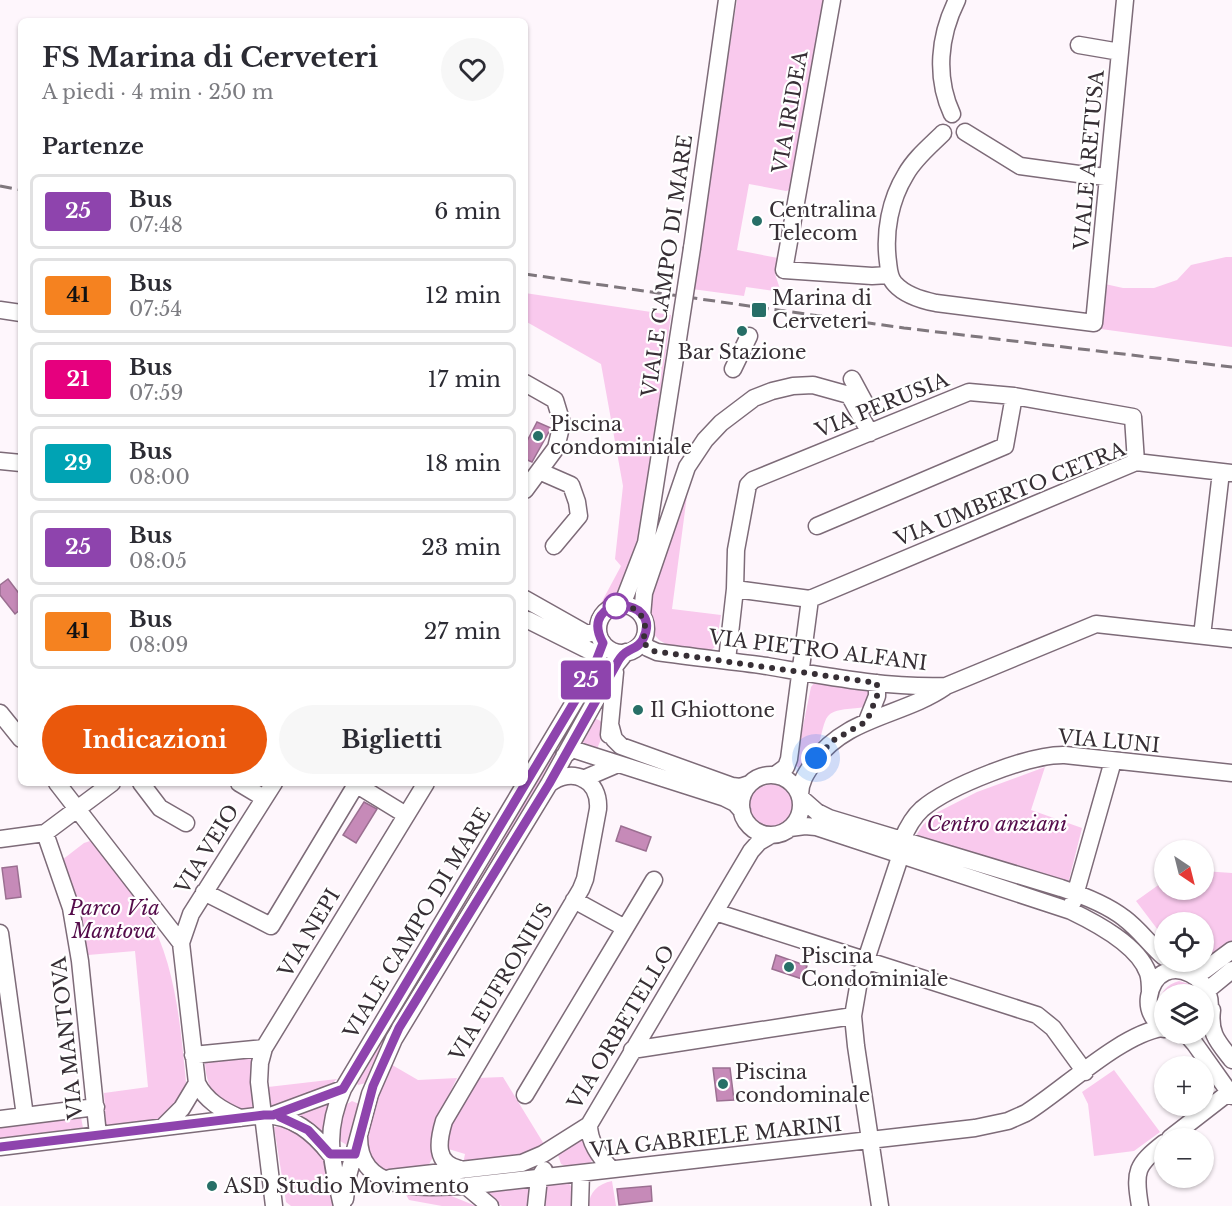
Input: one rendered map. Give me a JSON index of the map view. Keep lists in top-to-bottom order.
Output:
{
  "streets": {
    "street": [
      "VIA IRIDEA",
      "VIALE ARETUSA",
      "VIALE CAMPO DI MARE",
      "VIA PERUSIA",
      "VIA UMBERTO CETRA",
      "VIA PIETRO ALFANI",
      "VIA LUNI",
      "VIA VEIO",
      "VIA NEPI",
      "VIA EUFRONIUS",
      "VIA ORBETELLO",
      "VIA MANTOVA",
      "VIA GABRIELE MARINI"
    ]
  },
  "crossings": [
    ["VIA IRIDEA", "VIALE ARETUSA"],
    ["VIALE CAMPO DI MARE", "VIA PIETRO ALFANI"],
    ["VIA PERUSIA", "VIA UMBERTO CETRA"],
    ["VIA LUNI", "VIA GABRIELE MARINI"],
    ["VIA EUFRONIUS", "VIA ORBETELLO"],
    ["VIA ORBETELLO", "VIA GABRIELE MARINI"]
  ],
  "parks": ["Centro anziani", "Parco Via Mantova"],
  "places": {
    "other": [
      "Centralina Telecom",
      "Bar Stazione",
      "Piscina condominiale",
      "Il Ghiottone",
      "Piscina Condominiale",
      "Piscina condominale",
      "ASD Studio Movimento"
    ],
    "transit": ["Marina di Cerveteri"]
  },
  "lines": ["bus line 25"],
  "north": "bottom right",
  "page": {
    "on_map": "25",
    "heading": [
      ["FS Marina di Cerveteri", "A piedi · 4 min · 250 m"],
      "Partenze"
    ],
    "list": [
      {
        "mark": "25",
        "name": "Bus",
        "note": "07:48",
        "value": "6 min"
      },
      {
        "mark": "41",
        "name": "Bus",
        "note": "07:54",
        "value": "12 min"
      },
      {
        "mark": "21",
        "name": "Bus",
        "note": "07:59",
        "value": "17 min"
      },
      {
        "mark": "29",
        "name": "Bus",
        "note": "08:00",
        "value": "18 min"
      },
      {
        "mark": "25",
        "name": "Bus",
        "note": "08:05",
        "value": "23 min"
      },
      {
        "mark": "41",
        "name": "Bus",
        "note": "08:09",
        "value": "27 min"
      }
    ],
    "buttons": ["Indicazioni", "Biglietti"],
    "map_buttons": ["+", "−"]
  }
}
